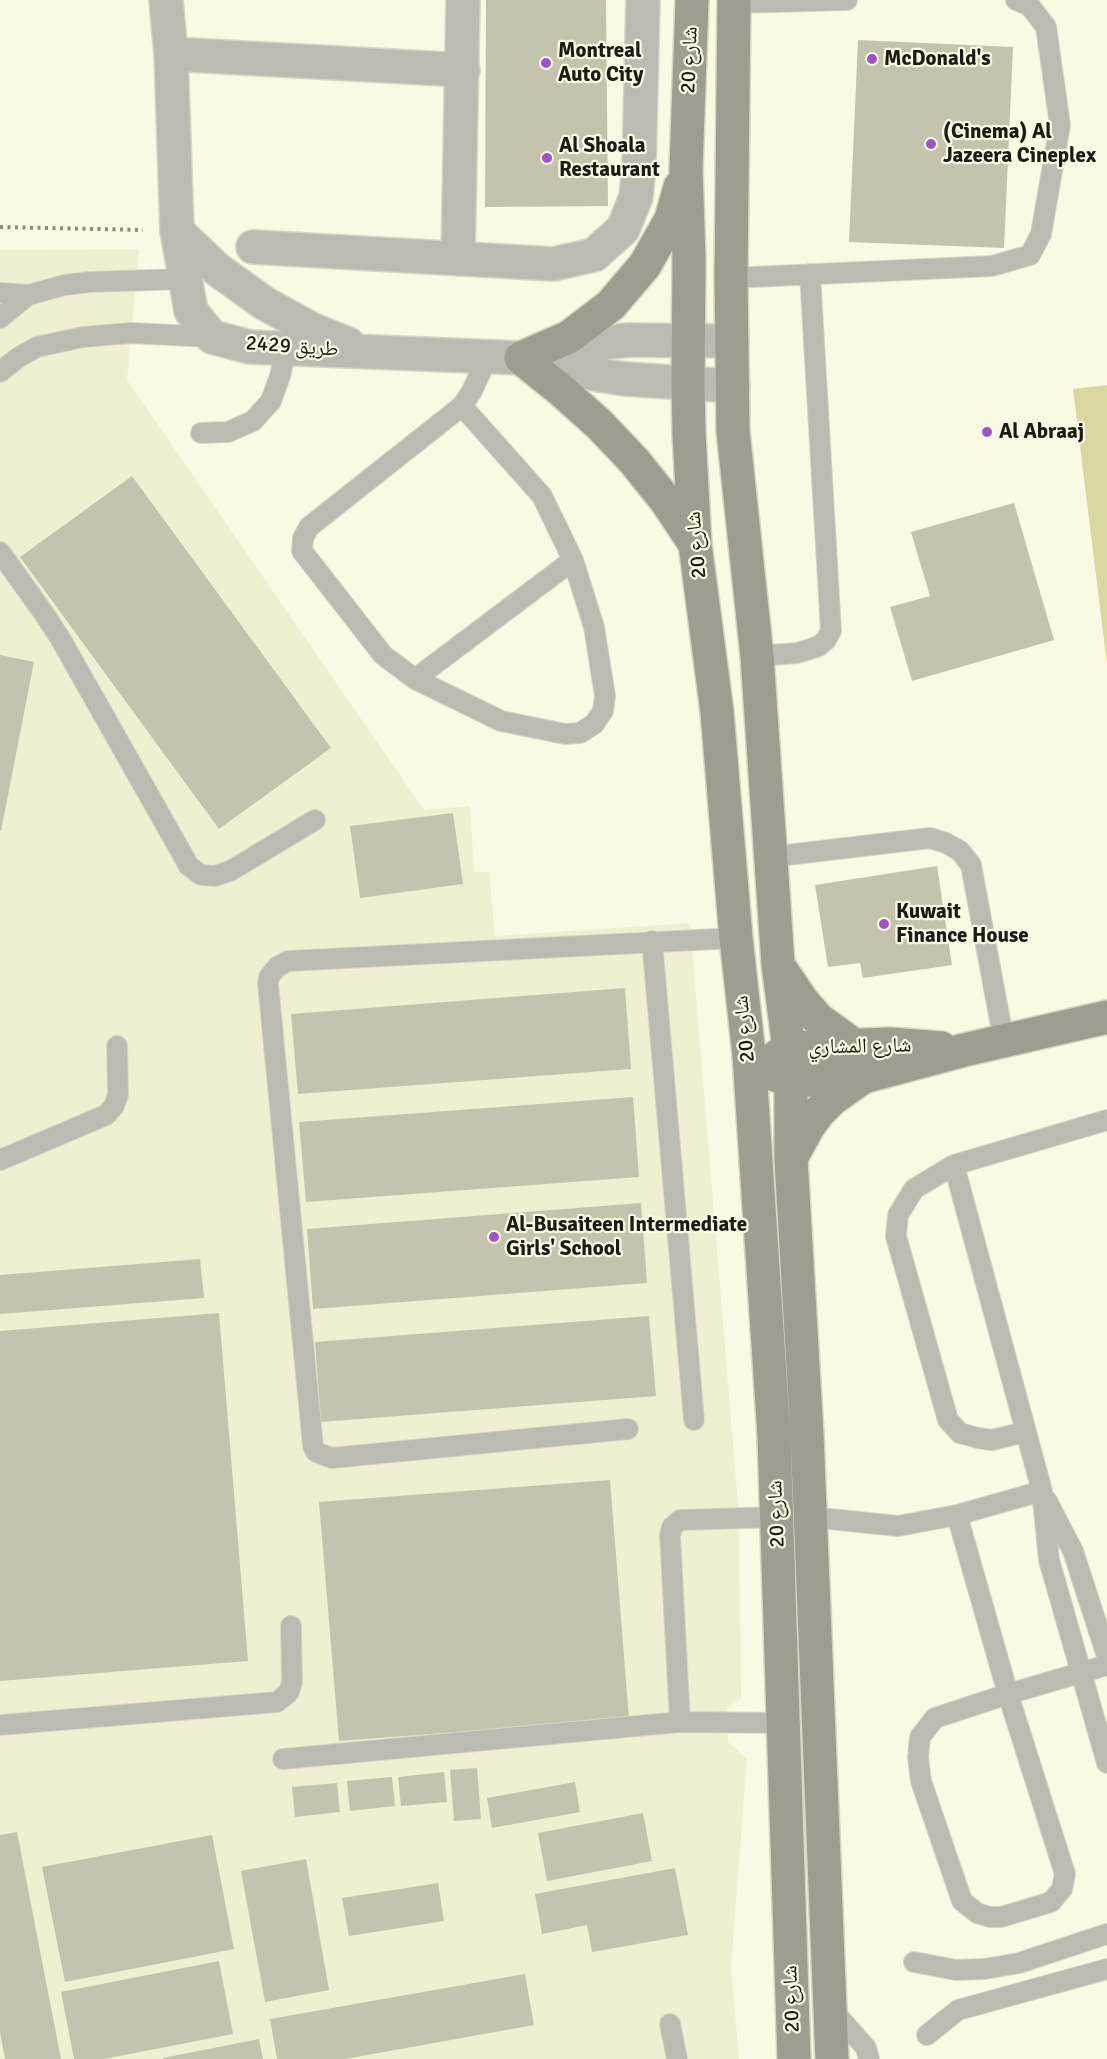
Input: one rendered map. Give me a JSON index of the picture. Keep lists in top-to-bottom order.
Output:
{
  "streets": {
    "main road": ["شارع 20", "شارع المشاري"],
    "street": ["طريق 2429"]
  },
  "crossings": [
    ["شارع 20", "طريق 2429"],
    ["شارع 20", "شارع المشاري"]
  ],
  "places": [
    "McDonald's",
    "Montreal Auto City",
    "(Cinema) Al Jazeera Cineplex",
    "Al Shoala Restaurant",
    "Al Abraaj",
    "Kuwait Finance House",
    "Al-Busaiteen Intermediate Girls' School"
  ]
}
